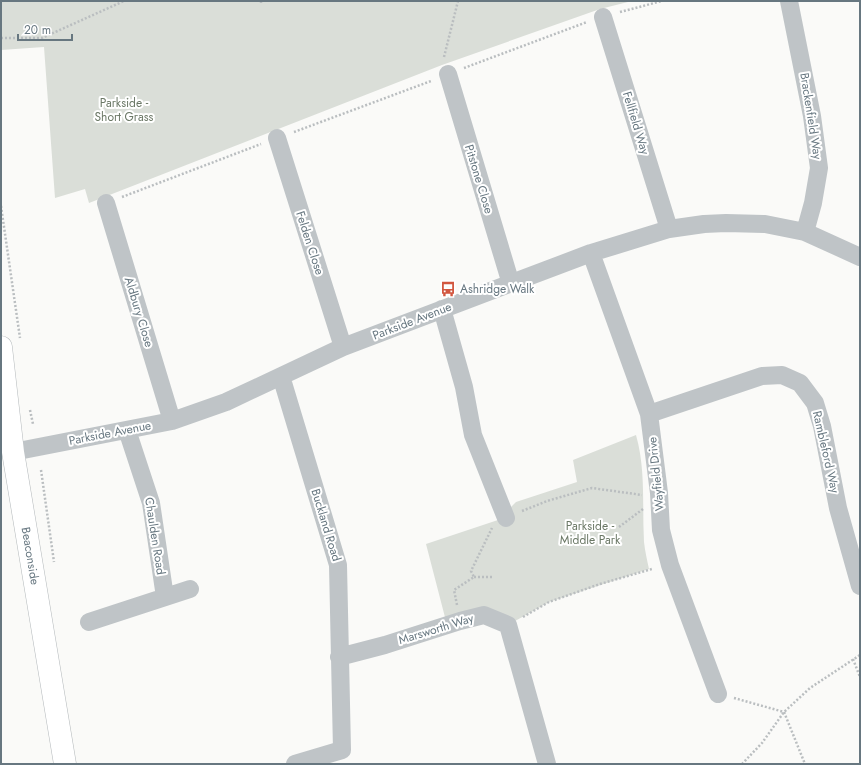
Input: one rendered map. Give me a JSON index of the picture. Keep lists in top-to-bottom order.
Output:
{
  "streets": {
    "highway": ["Beaconside"],
    "street": [
      "Brackenfield Way",
      "Fellfield Way",
      "Pitstone Close",
      "Felden Close",
      "Aldbury Close",
      "Parkside Avenue",
      "Rambleford Way",
      "Wayfield Drive",
      "Buckland Road",
      "Chaulden Road",
      "Marsworth Way"
    ]
  },
  "crossings": [
    ["Brackenfield Way", "Parkside Avenue"],
    ["Fellfield Way", "Parkside Avenue"],
    ["Pitstone Close", "Parkside Avenue"],
    ["Felden Close", "Parkside Avenue"],
    ["Aldbury Close", "Parkside Avenue"],
    ["Parkside Avenue", "Wayfield Drive"],
    ["Parkside Avenue", "Buckland Road"],
    ["Parkside Avenue", "Chaulden Road"],
    ["Parkside Avenue", "Beaconside"],
    ["Rambleford Way", "Wayfield Drive"],
    ["Buckland Road", "Marsworth Way"]
  ],
  "parks": ["Parkside - Short Grass", "Parkside - Middle Park"],
  "places": {
    "bus stop": ["Ashridge Walk"]
  },
  "scale_bar": "20 m"
}
